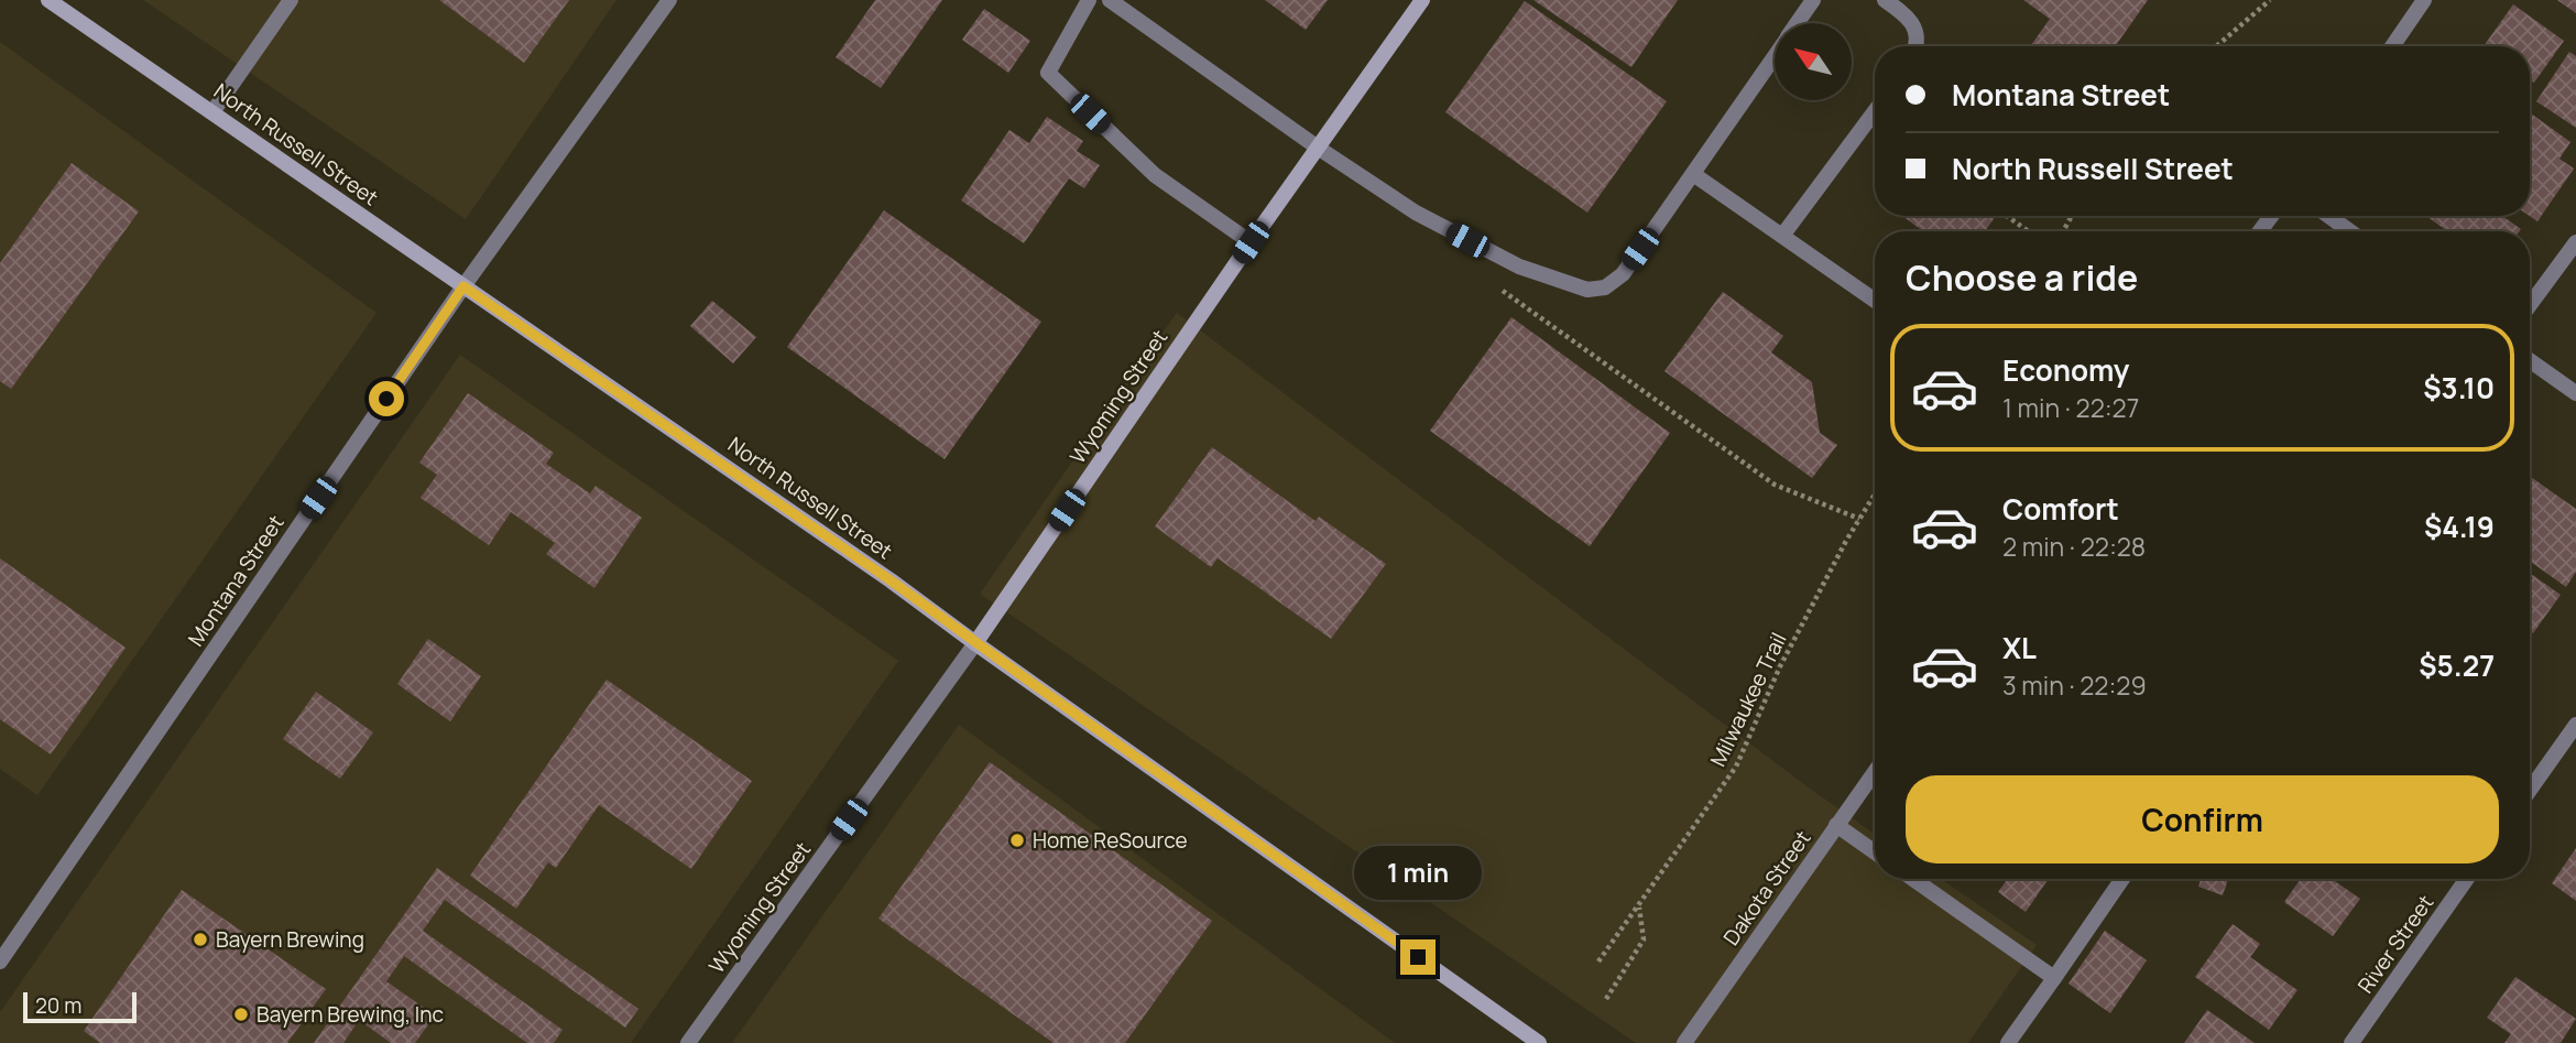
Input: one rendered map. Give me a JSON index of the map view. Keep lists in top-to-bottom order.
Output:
{
  "streets": {
    "main road": ["North Russell Street", "Wyoming Street"],
    "street": ["Montana Street", "Dakota Street", "River Street"],
    "path": ["Milwaukee Trail"]
  },
  "crossings": [
    ["North Russell Street", "Wyoming Street"],
    ["North Russell Street", "Montana Street"]
  ],
  "places": ["Home ReSource", "Bayern Brewing", "Bayern Brewing, Inc"],
  "scale_bar": "20 m",
  "north": "top left",
  "page": {
    "banner": ["Montana Street", "North Russell Street"],
    "heading": "Choose a ride",
    "list": [
      {
        "name": "Economy",
        "note": "1 min · 22:27",
        "value": "$3.10"
      },
      {
        "name": "Comfort",
        "note": "2 min · 22:28",
        "value": "$4.19"
      },
      {
        "name": "XL",
        "note": "3 min · 22:29",
        "value": "$5.27"
      }
    ],
    "buttons": "Confirm",
    "bubble": "1 min",
    "scale": "20 m"
  }
}
